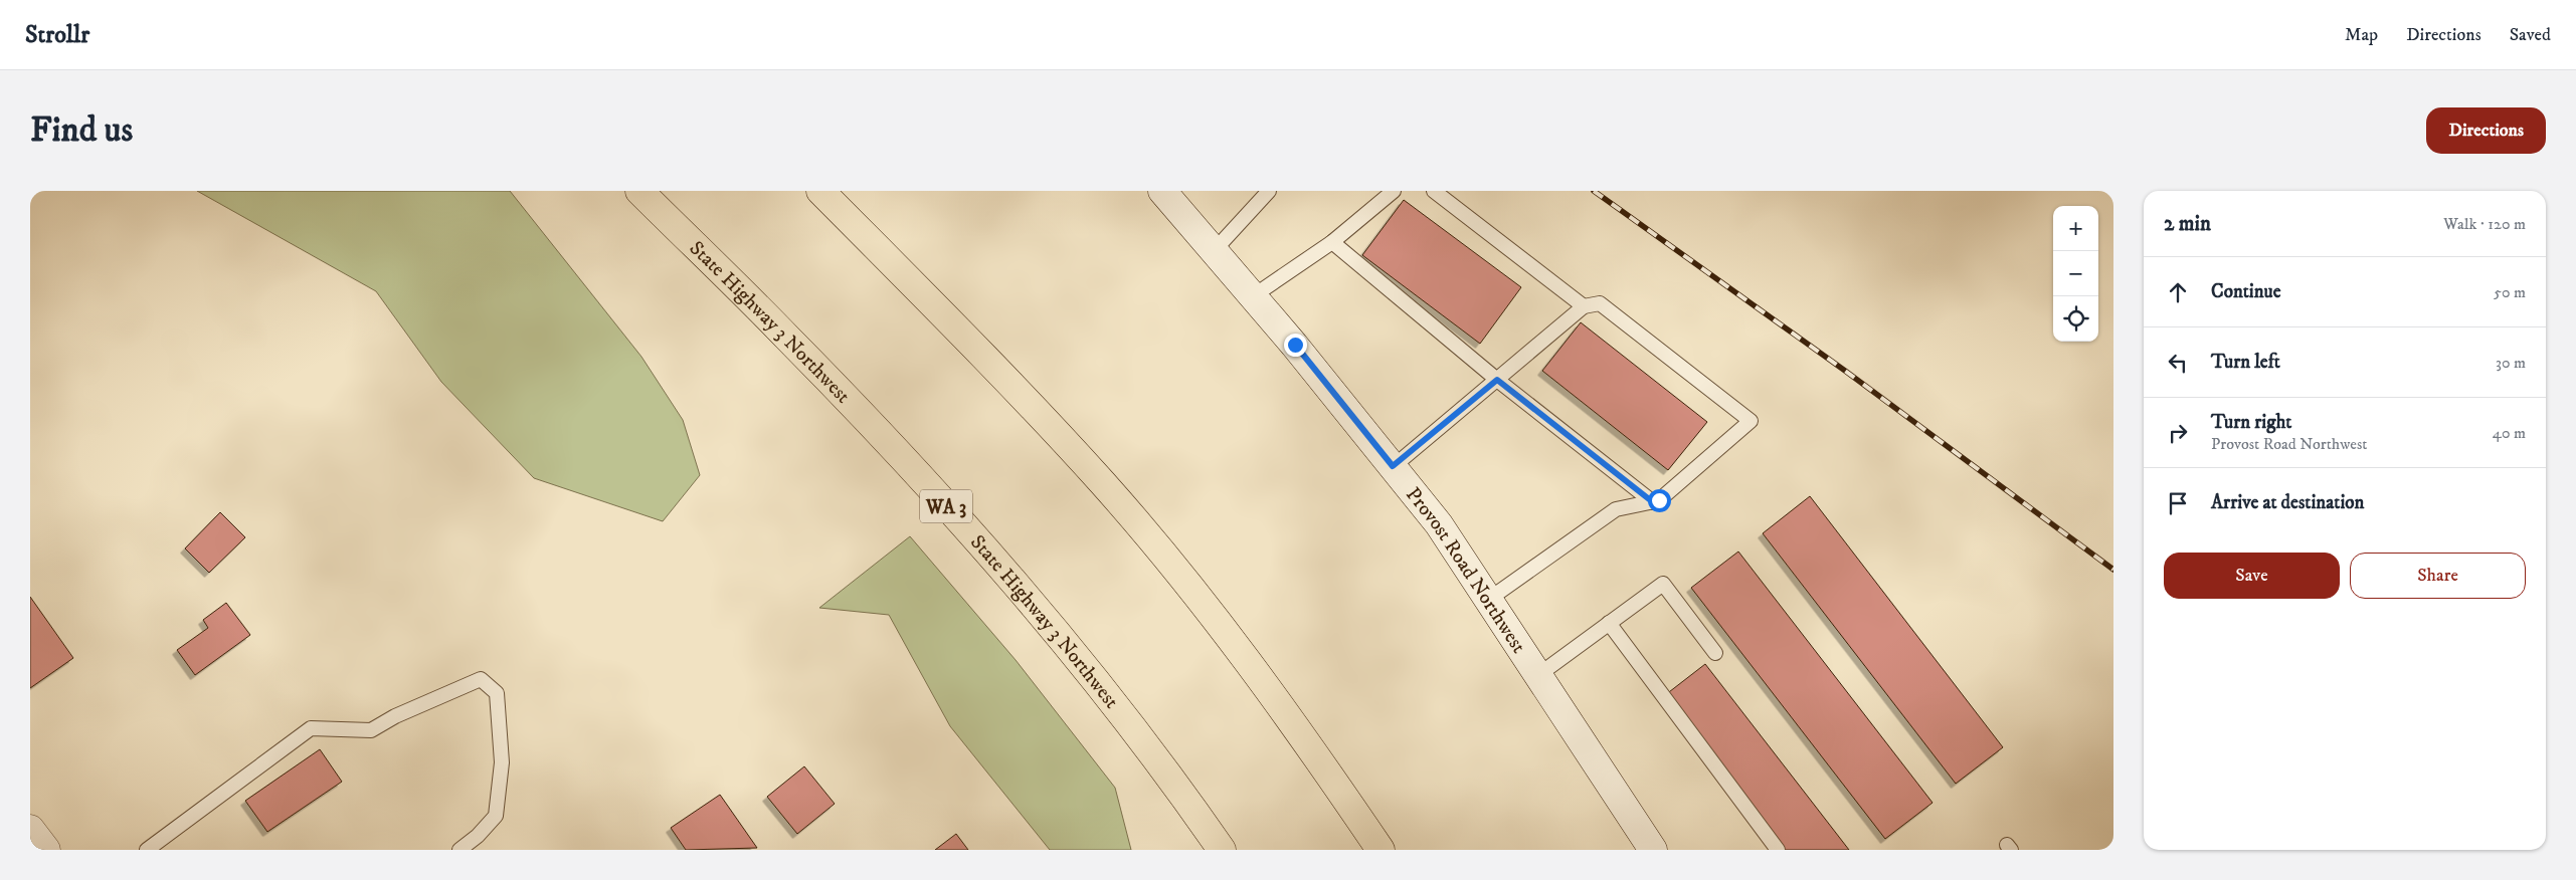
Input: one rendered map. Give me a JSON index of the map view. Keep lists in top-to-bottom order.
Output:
{
  "streets": {
    "highway": ["State Highway 3 Northwest", "WA 3"],
    "street": ["Provost Road Northwest"]
  },
  "page": {
    "header": "Strollr",
    "nav": ["Map", "Directions", "Saved"],
    "buttons": [
      "Directions",
      ["Save", "Share"]
    ],
    "title": "Find us",
    "heading": ["2 min", "Walk · 120 m"],
    "map_buttons": ["+", "−"],
    "list": [
      ["Continue", "50 m"],
      ["Turn left", "30 m"],
      ["Turn right", "Provost Road Northwest", "40 m"],
      "Arrive at destination"
    ]
  }
}
